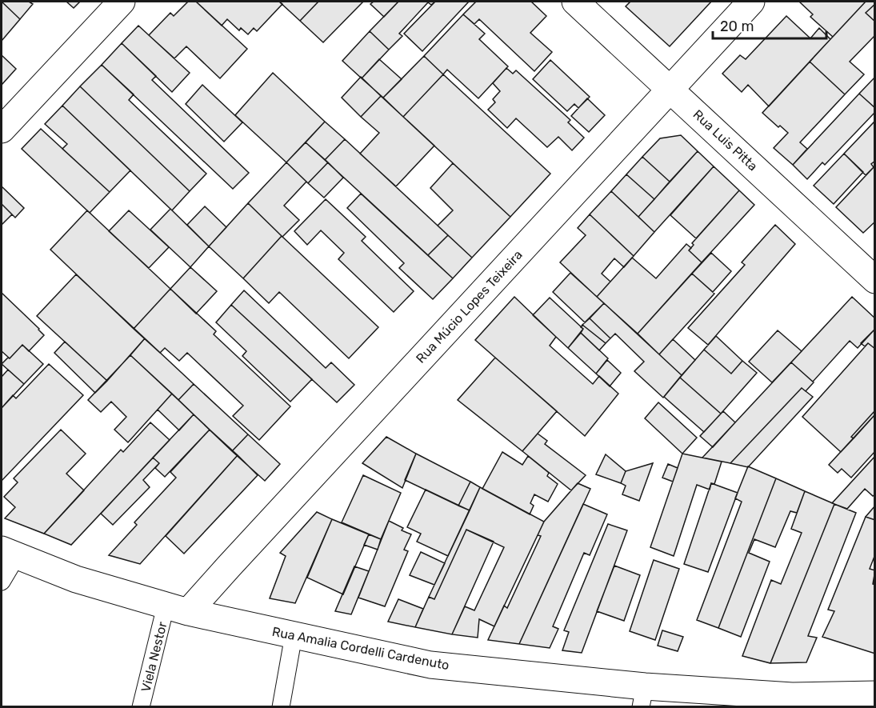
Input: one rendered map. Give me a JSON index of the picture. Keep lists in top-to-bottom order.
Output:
{
  "streets": {
    "street": ["Rua Luis Pitta", "Rua Múcio Lopes Teixeira", "Rua Amalia Cordelli Cardenuto"],
    "lane": ["Viela Nestor"]
  },
  "crossings": [
    ["Rua Luis Pitta", "Rua Múcio Lopes Teixeira"],
    ["Rua Múcio Lopes Teixeira", "Rua Amalia Cordelli Cardenuto"],
    ["Rua Múcio Lopes Teixeira", "Viela Nestor"],
    ["Rua Amalia Cordelli Cardenuto", "Viela Nestor"]
  ],
  "scale_bar": "20 m"
}
